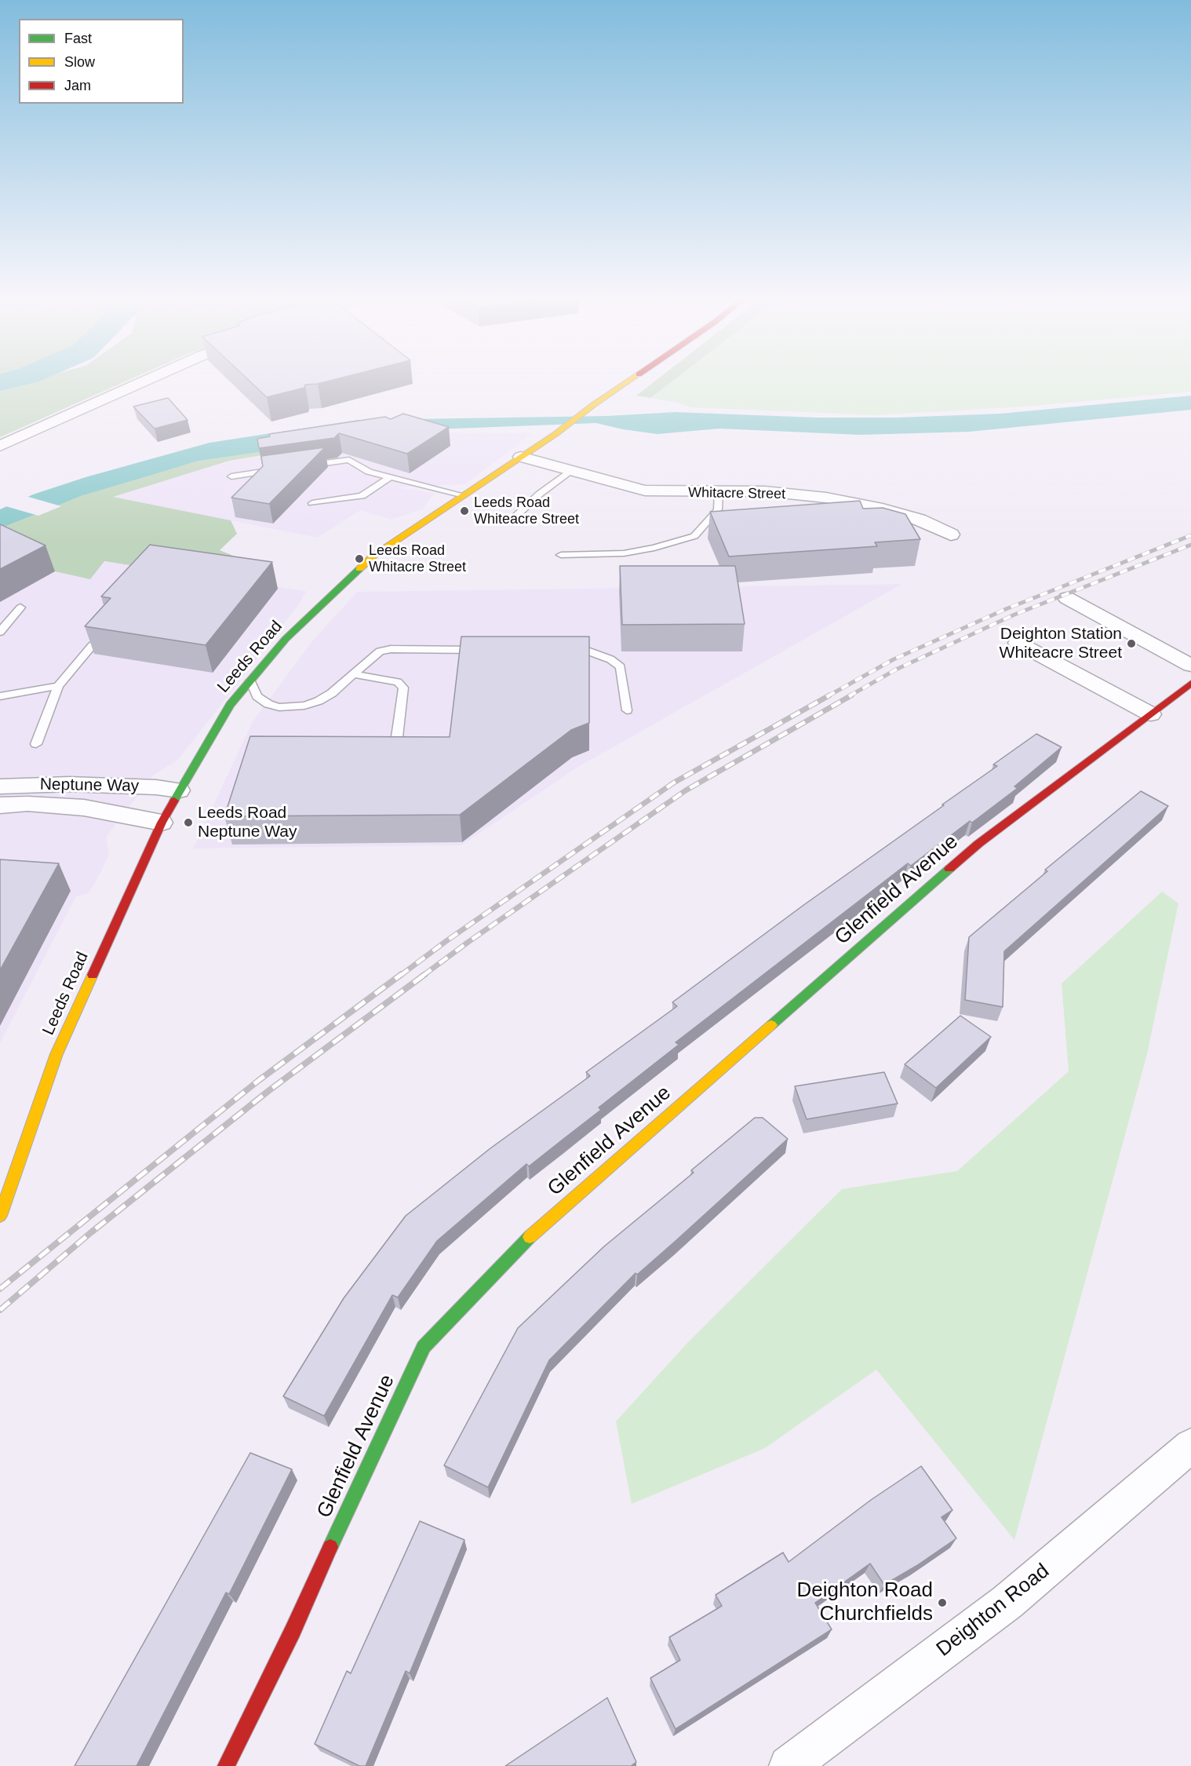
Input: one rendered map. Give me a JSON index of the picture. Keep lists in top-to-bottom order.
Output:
{
  "streets": {
    "main road": ["Leeds Road", "Glenfield Avenue"],
    "street": ["Whitacre Street", "Neptune Way", "Deighton Road"]
  },
  "crossings": [
    ["Whitacre Street", "Leeds Road"],
    ["Leeds Road", "Neptune Way"]
  ],
  "places": [
    "Leeds Road Whiteacre Street",
    "Leeds Road Whitacre Street",
    "Deighton Station Whiteacre Street",
    "Leeds Road Neptune Way",
    "Deighton Road Churchfields"
  ],
  "legend": ["Fast", "Slow", "Jam"]
}
